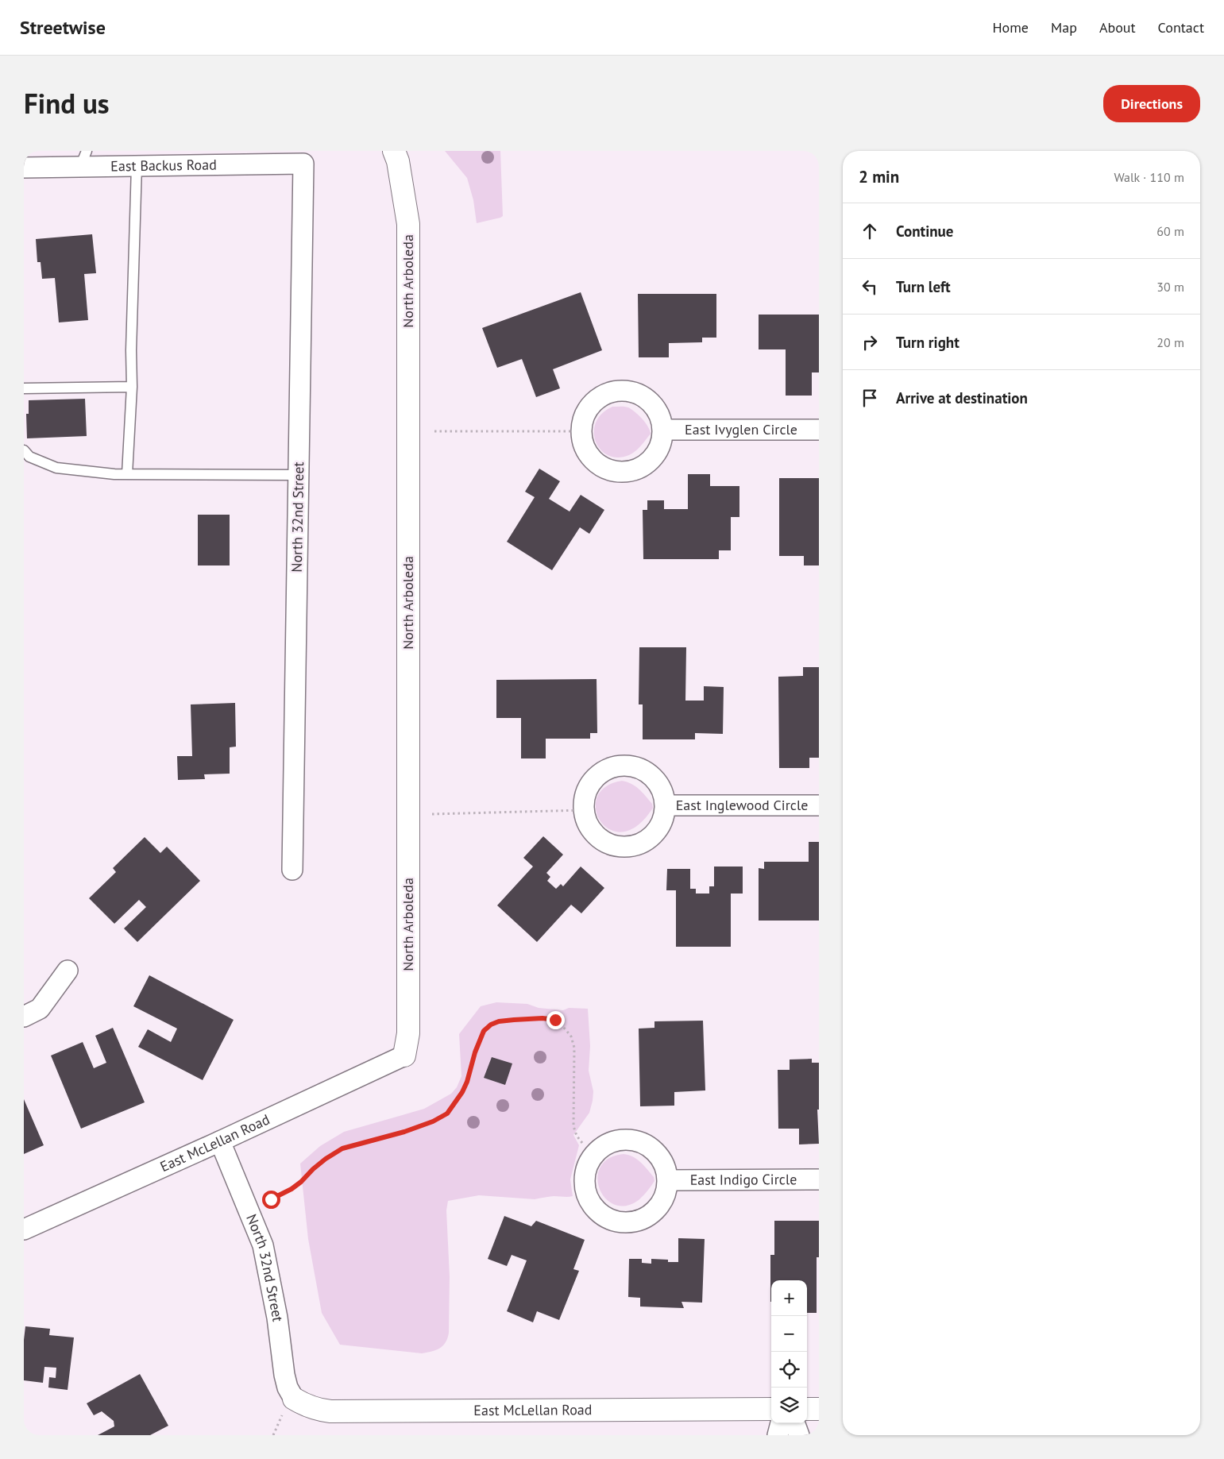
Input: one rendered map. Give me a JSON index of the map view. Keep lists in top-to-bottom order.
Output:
{
  "streets": {
    "street": [
      "East Backus Road",
      "North Arboleda",
      "East Ivyglen Circle",
      "North 32nd Street",
      "East Inglewood Circle",
      "East McLellan Road",
      "East Indigo Circle"
    ]
  },
  "crossings": [
    ["East Backus Road", "North 32nd Street"],
    ["North Arboleda", "East McLellan Road"],
    ["North 32nd Street", "East McLellan Road"]
  ],
  "page": {
    "header": "Streetwise",
    "nav": [
      "Home",
      "Map",
      "About",
      "Contact"
    ],
    "title": "Find us",
    "buttons": "Directions",
    "heading": ["2 min", "Walk · 110 m"],
    "list": [
      ["Continue", "60 m"],
      ["Turn left", "30 m"],
      ["Turn right", "20 m"],
      "Arrive at destination"
    ],
    "map_buttons": ["+", "−"]
  }
}
